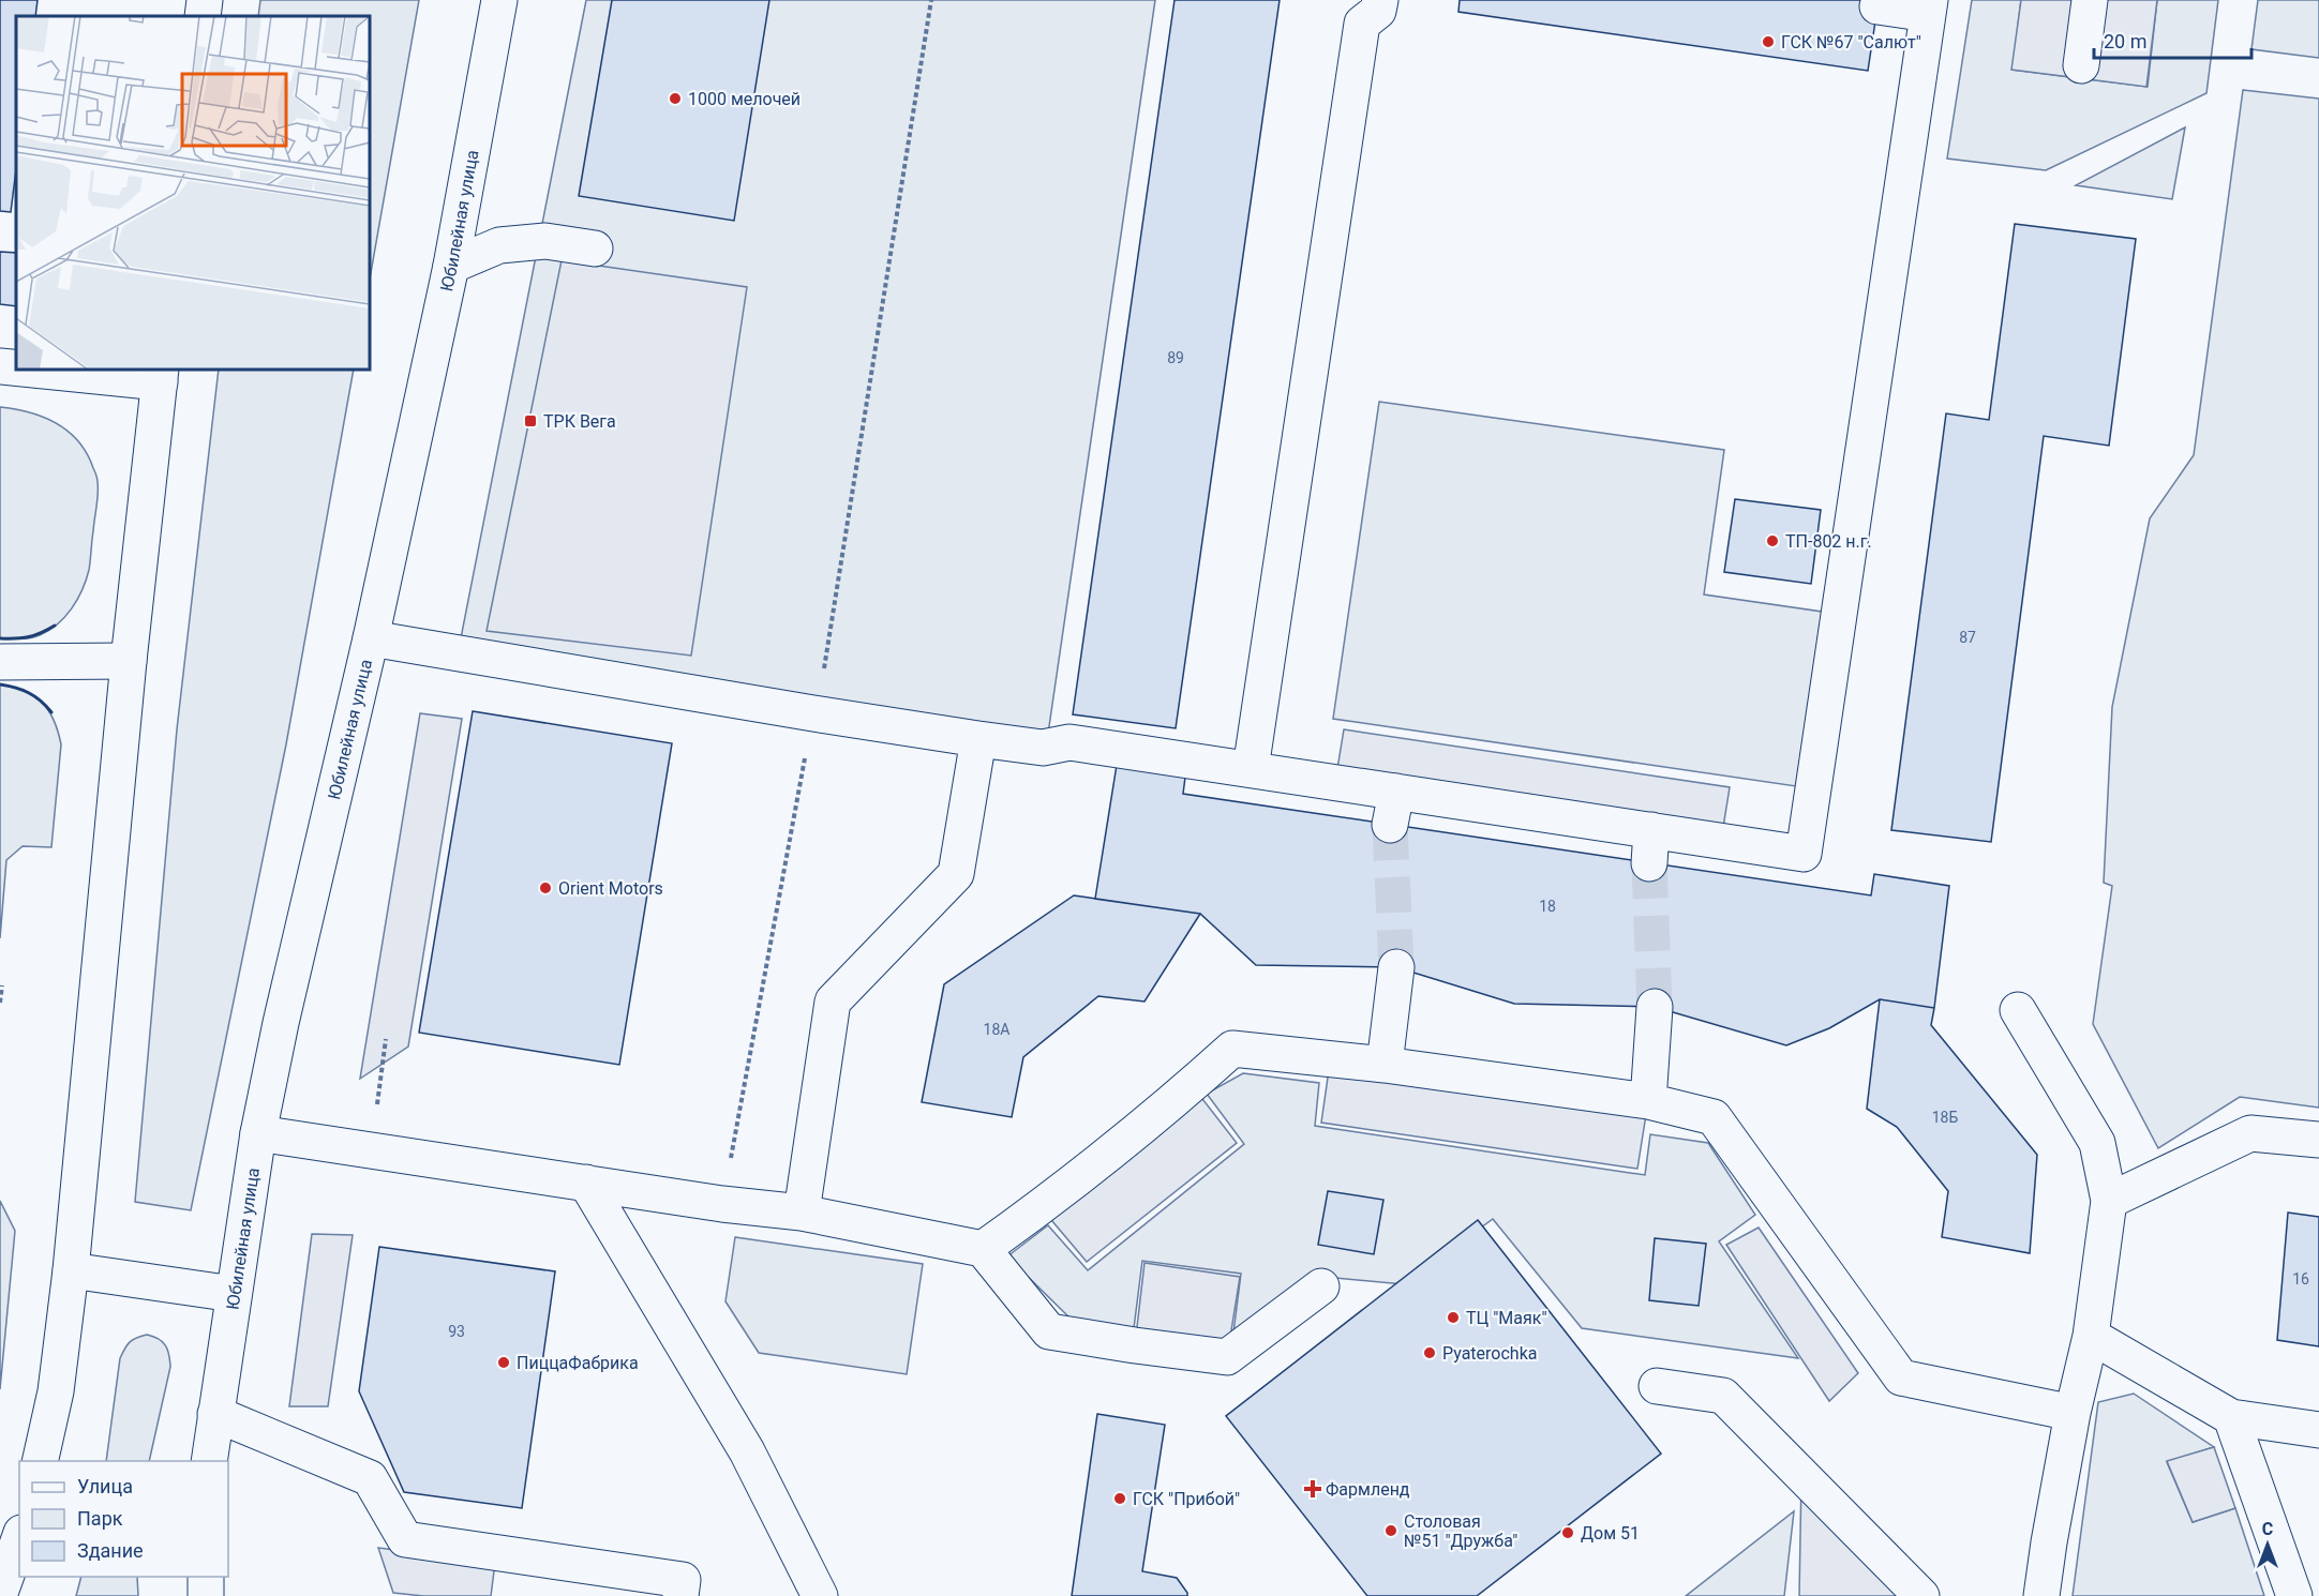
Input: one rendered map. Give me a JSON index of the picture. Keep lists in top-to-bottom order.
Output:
{
  "streets": {
    "main road": ["Юбилейная улица"]
  },
  "places": {
    "other": [
      "ГСК №67 \"Салют\"",
      "1000 мелочей",
      "ТП-802 н.г.",
      "Orient Motors",
      "ТЦ \"Маяк\"",
      "Pyaterochka",
      "ПиццаФабрика",
      "ГСК \"Прибой\"",
      "Столовая №51 \"Дружба\"",
      "Дом 51"
    ],
    "transit": ["ТРК Вега"],
    "health": ["Фармленд"]
  },
  "house_numbers": [
    "89",
    "87",
    "18",
    "18А",
    "18Б",
    "16",
    "93"
  ],
  "legend": ["Улица", "Парк", "Здание"],
  "scale_bar": "20 m",
  "north": "top"
}
